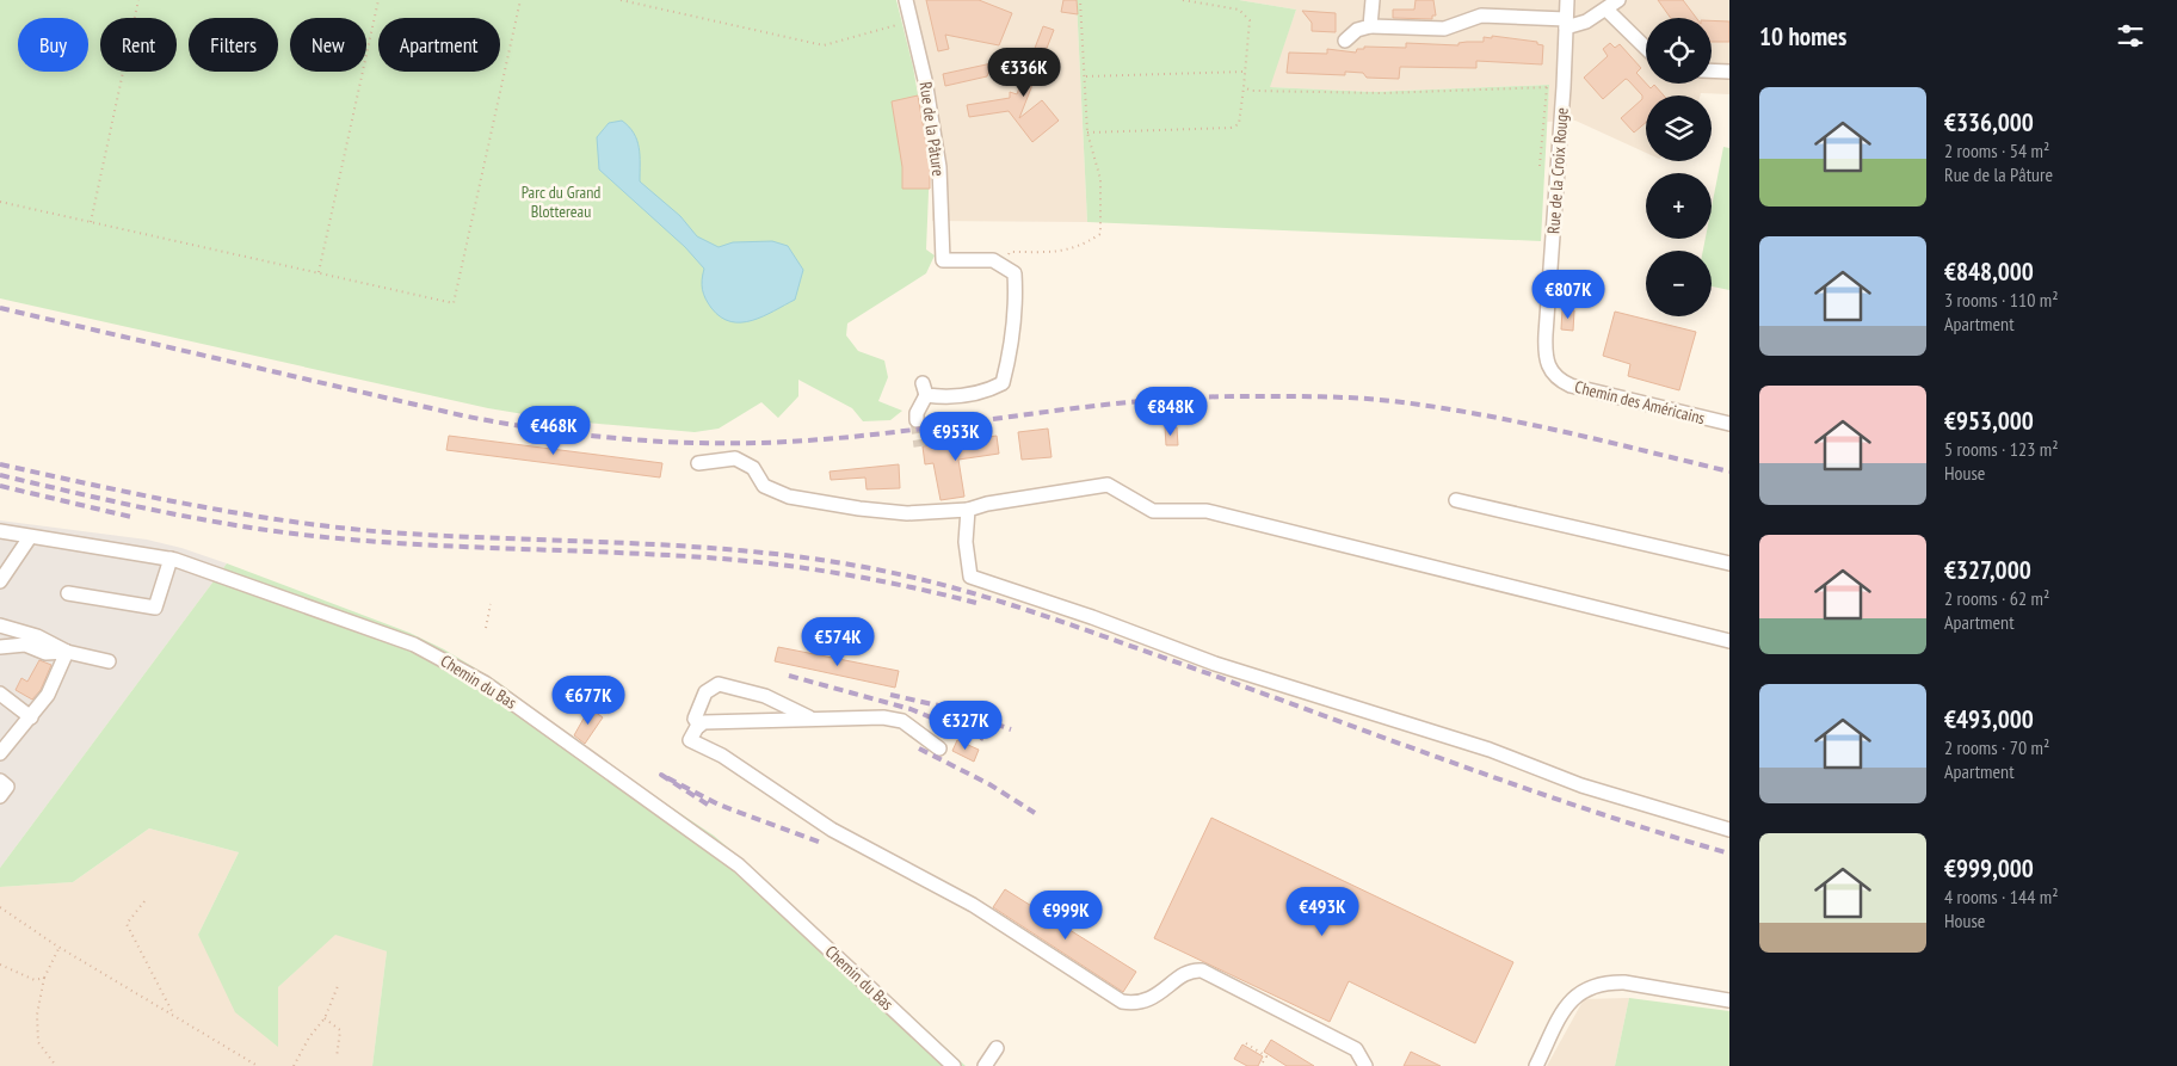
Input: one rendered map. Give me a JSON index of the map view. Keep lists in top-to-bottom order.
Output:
{
  "streets": {
    "street": [
      "Rue de la Pâture",
      "Rue de la Croix Rouge",
      "Chemin des Américains",
      "Chemin du Bas"
    ]
  },
  "crossings": [
    ["Rue de la Croix Rouge", "Chemin des Américains"]
  ],
  "parks": ["Parc du Grand Blottereau"],
  "page": {
    "heading": "10 homes",
    "map_buttons": ["+", "−"],
    "chip": [
      "Buy",
      "Rent",
      "Filters",
      "New",
      "Apartment"
    ],
    "price": [
      "€336K",
      "€807K",
      "€848K",
      "€468K",
      "€953K",
      "€574K",
      "€677K",
      "€327K",
      "€493K",
      "€999K"
    ],
    "list": [
      {
        "name": "€336,000",
        "note": "2 rooms · 54 m² · Rue de la Pâture"
      },
      {
        "name": "€848,000",
        "note": "3 rooms · 110 m² · Apartment"
      },
      {
        "name": "€953,000",
        "note": "5 rooms · 123 m² · House"
      },
      {
        "name": "€327,000",
        "note": "2 rooms · 62 m² · Apartment"
      },
      {
        "name": "€493,000",
        "note": "2 rooms · 70 m² · Apartment"
      },
      {
        "name": "€999,000",
        "note": "4 rooms · 144 m² · House"
      }
    ]
  }
}
